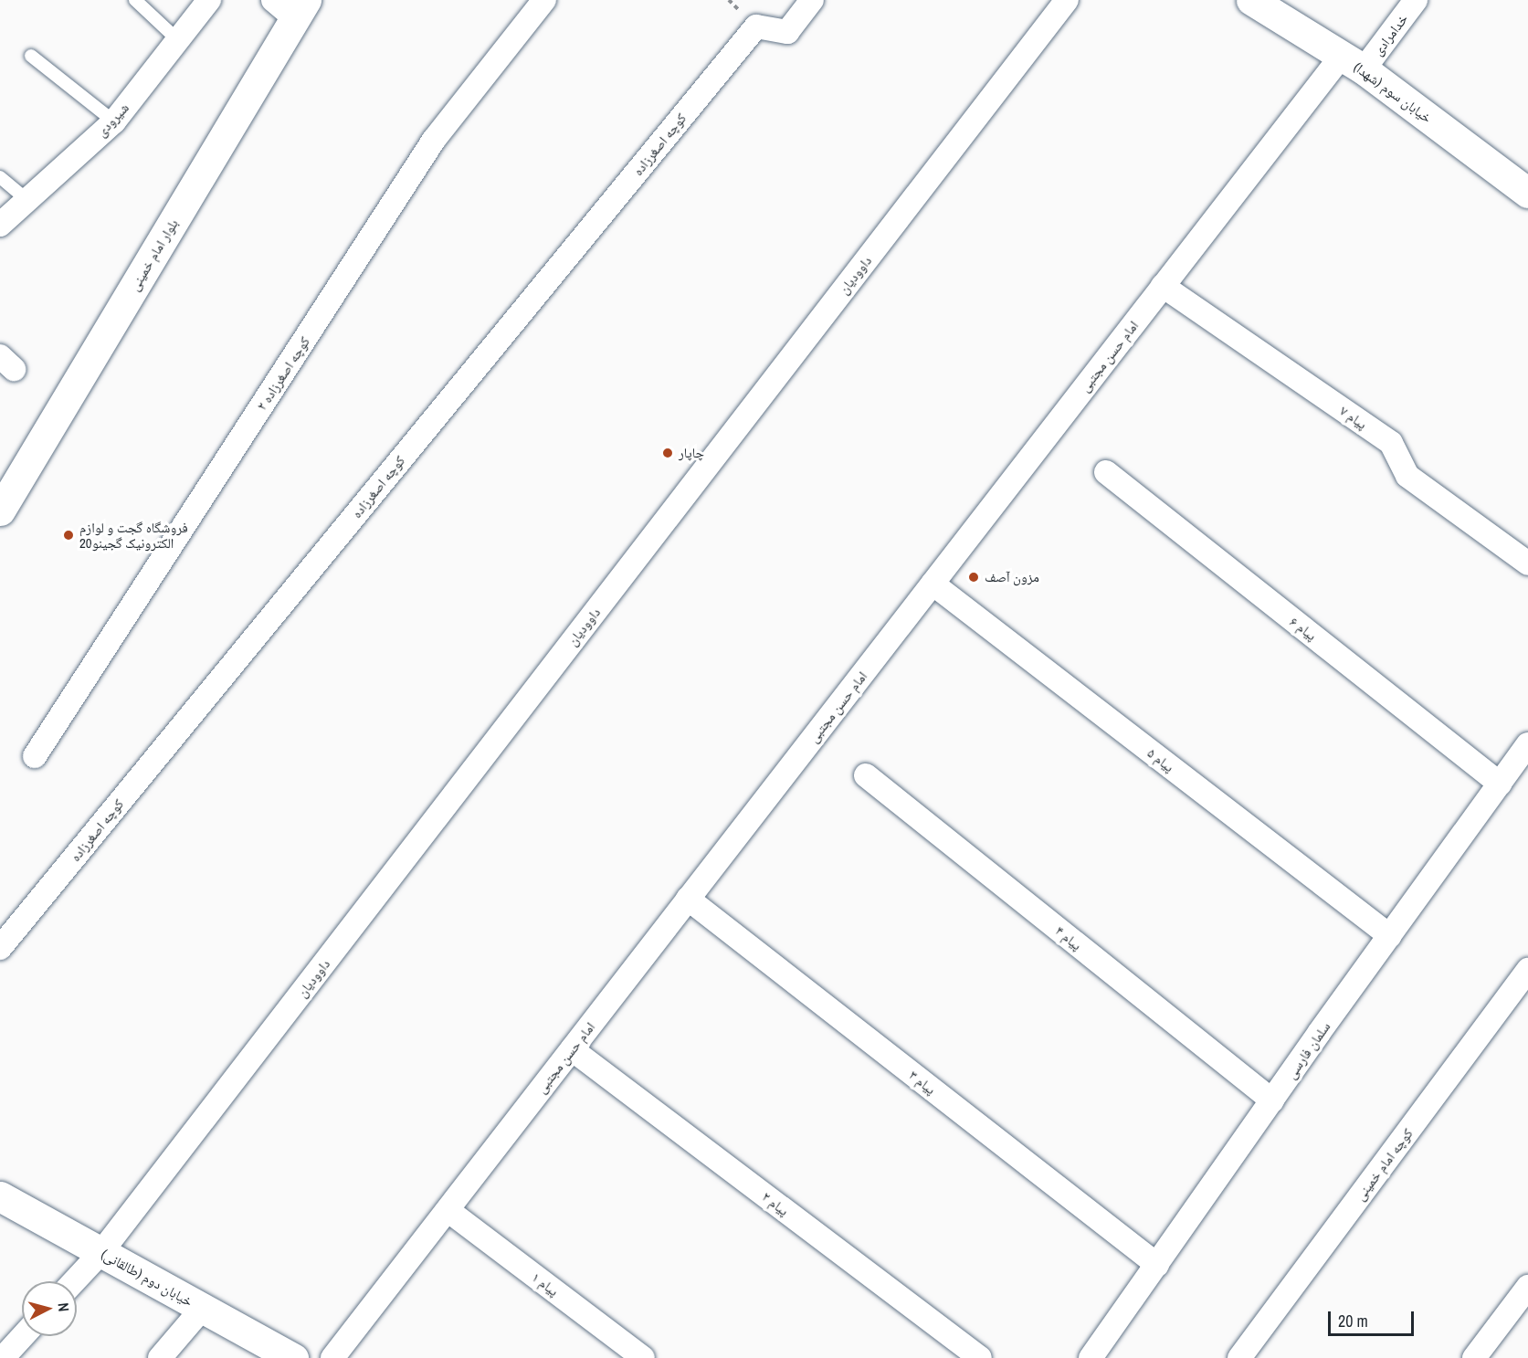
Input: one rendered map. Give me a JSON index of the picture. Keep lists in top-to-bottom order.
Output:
{
  "streets": {
    "street": [
      "خدامرادی",
      "خیابان سوم (شهدا)",
      "شیرودی",
      "کوچه اصغرزاده",
      "بلوار امام خمینی",
      "داوودیان",
      "امام حسن مجتبی",
      "کوچه اصغرزاده ۲",
      "پیام ۷",
      "پیام ۶",
      "پیام ۵",
      "پیام ۴",
      "سلمان فارسی",
      "پیام ۳",
      "کوچه امام خمینی",
      "پیام ۲",
      "خیابان دوم (طالقانی)",
      "پیام ۱"
    ]
  },
  "crossings": [
    ["خدامرادی", "خیابان سوم (شهدا)"],
    ["خدامرادی", "امام حسن مجتبی"],
    ["خیابان سوم (شهدا)", "امام حسن مجتبی"],
    ["داوودیان", "خیابان دوم (طالقانی)"],
    ["امام حسن مجتبی", "پیام ۷"],
    ["امام حسن مجتبی", "پیام ۵"],
    ["امام حسن مجتبی", "پیام ۳"],
    ["امام حسن مجتبی", "پیام ۲"],
    ["امام حسن مجتبی", "پیام ۱"],
    ["پیام ۶", "سلمان فارسی"],
    ["پیام ۵", "سلمان فارسی"],
    ["پیام ۴", "سلمان فارسی"],
    ["سلمان فارسی", "پیام ۳"]
  ],
  "places": ["چاپار", "فروشگاه گجت و لوازم الکترونیک گجینو20", "مزون آصف"],
  "scale_bar": "20 m",
  "north": "right"
}
